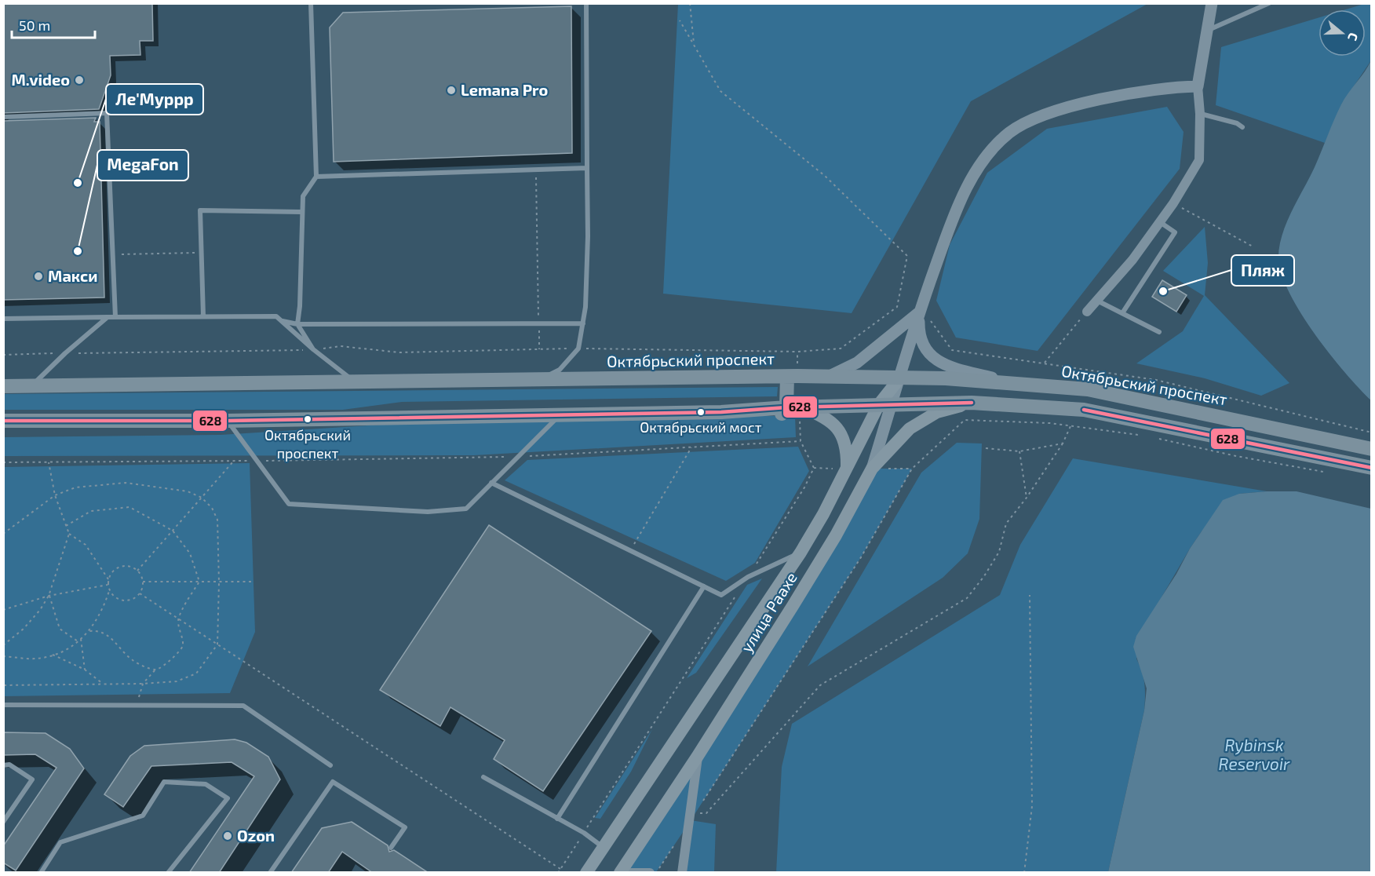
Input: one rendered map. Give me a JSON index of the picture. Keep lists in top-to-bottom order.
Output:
{
  "streets": {
    "main road": ["Октябрьский проспект", "улица Раахе"]
  },
  "crossings": [
    ["Октябрьский проспект", "улица Раахе"]
  ],
  "water": ["Rybinsk Reservoir"],
  "places": [
    "M.video",
    "Lemana Pro",
    "Ле'Муррр",
    "MegaFon",
    "Макси",
    "Пляж",
    "Октябрьский мост",
    "Октябрьский проспект",
    "Ozon"
  ],
  "lines": ["transit line 628"],
  "scale_bar": "50 m",
  "north": "right"
}
